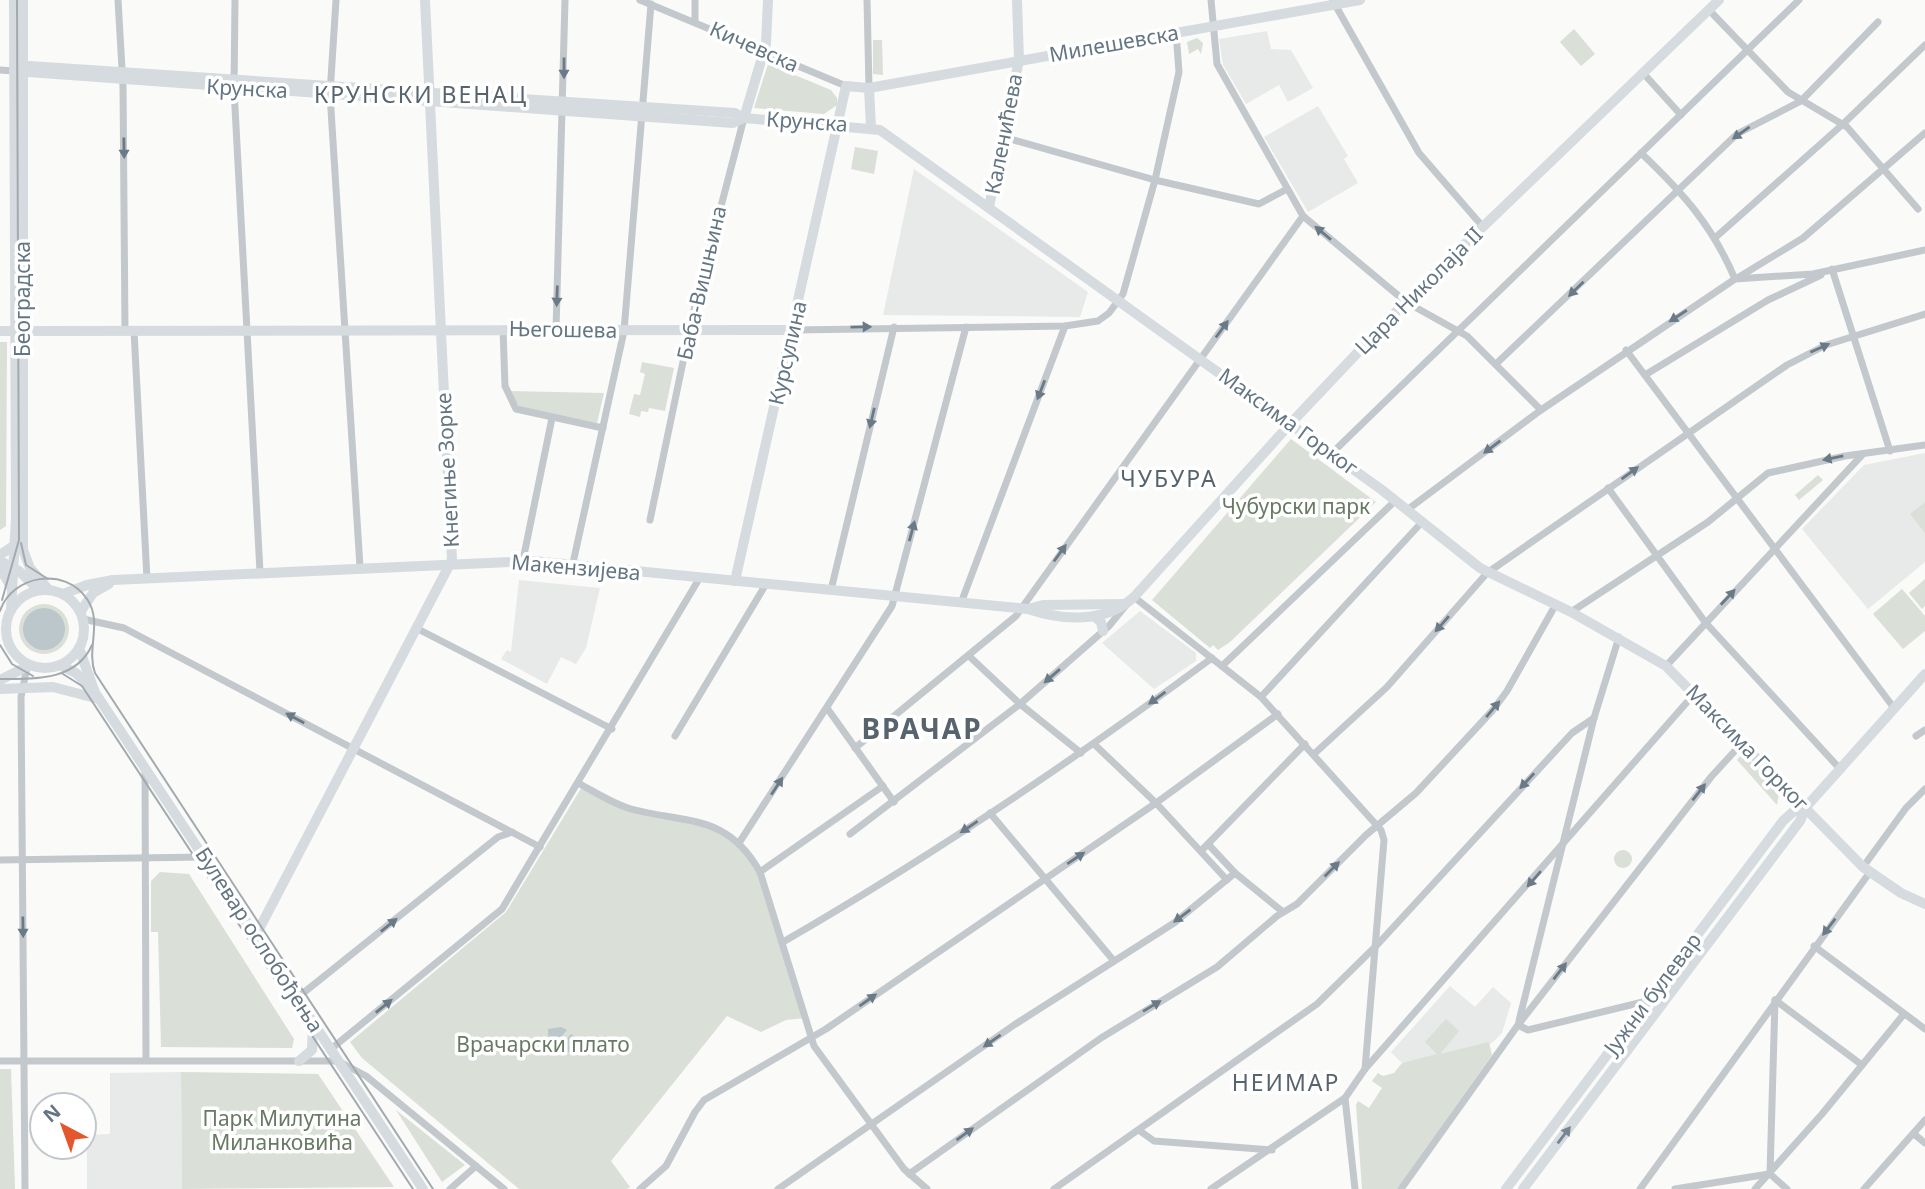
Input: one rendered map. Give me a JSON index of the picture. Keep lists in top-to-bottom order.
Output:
{
  "streets": {
    "main road": [
      "Милешевска",
      "Кичевска",
      "Крунска",
      "Каленићева",
      "Баба-Вишњина",
      "Цара Николаја II",
      "Београдска",
      "Његошева",
      "Курсулина",
      "Максима Горког",
      "Кнегиње Зорке",
      "Макензијева",
      "Булевар ослобођења",
      "Јужни булевар"
    ]
  },
  "crossings": [
    ["Милешевска", "Кичевска"],
    ["Милешевска", "Каленићева"],
    ["Кичевска", "Баба-Вишњина"],
    ["Кичевска", "Курсулина"],
    ["Крунска", "Баба-Вишњина"],
    ["Крунска", "Београдска"],
    ["Крунска", "Курсулина"],
    ["Крунска", "Максима Горког"],
    ["Крунска", "Кнегиње Зорке"],
    ["Каленићева", "Максима Горког"],
    ["Баба-Вишњина", "Његошева"],
    ["Цара Николаја II", "Максима Горког"],
    ["Цара Николаја II", "Макензијева"],
    ["Београдска", "Његошева"],
    ["Београдска", "Макензијева"],
    ["Београдска", "Булевар ослобођења"],
    ["Његошева", "Курсулина"],
    ["Његошева", "Максима Горког"],
    ["Његошева", "Кнегиње Зорке"],
    ["Курсулина", "Макензијева"],
    ["Максима Горког", "Јужни булевар"],
    ["Кнегиње Зорке", "Макензијева"],
    ["Кнегиње Зорке", "Булевар ослобођења"],
    ["Макензијева", "Булевар ослобођења"]
  ],
  "districts": [
    "КРУНСКИ ВЕНАЦ",
    "ЧУБУРА",
    "ВРАЧАР",
    "НЕИМАР"
  ],
  "parks": ["Чубурски парк", "Врачарски плато", "Парк Милутина Миланковића"],
  "north": "top left"
}
